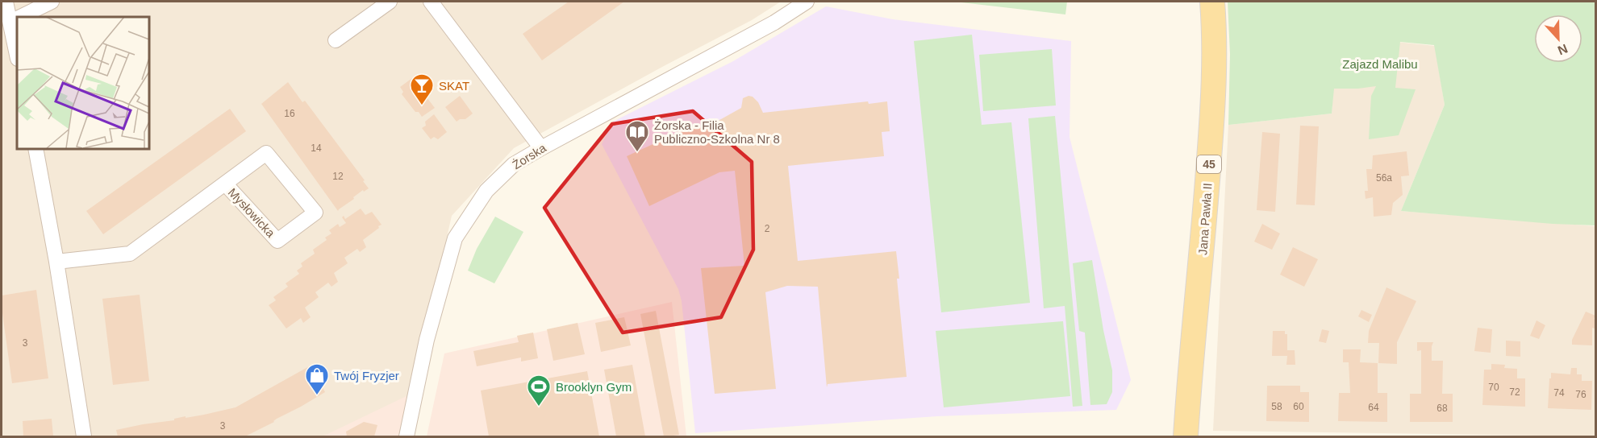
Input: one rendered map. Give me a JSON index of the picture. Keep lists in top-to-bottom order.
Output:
{
  "streets": {
    "main road": ["45", "Jana Pawła II"],
    "street": ["Żorska", "Mysłowicka"]
  },
  "parks": ["Zajazd Malibu"],
  "places": {
    "bar": ["SKAT"],
    "library": ["Żorska - Filia Publiczno-Szkolna Nr 8"],
    "shop": ["Twój Fryzjer"],
    "sports": ["Brooklyn Gym"]
  },
  "house_numbers": [
    "16",
    "14",
    "12",
    "56a",
    "2",
    "3",
    "70",
    "72",
    "74",
    "76",
    "58",
    "60",
    "64",
    "68",
    "3"
  ],
  "north": "bottom"
}
